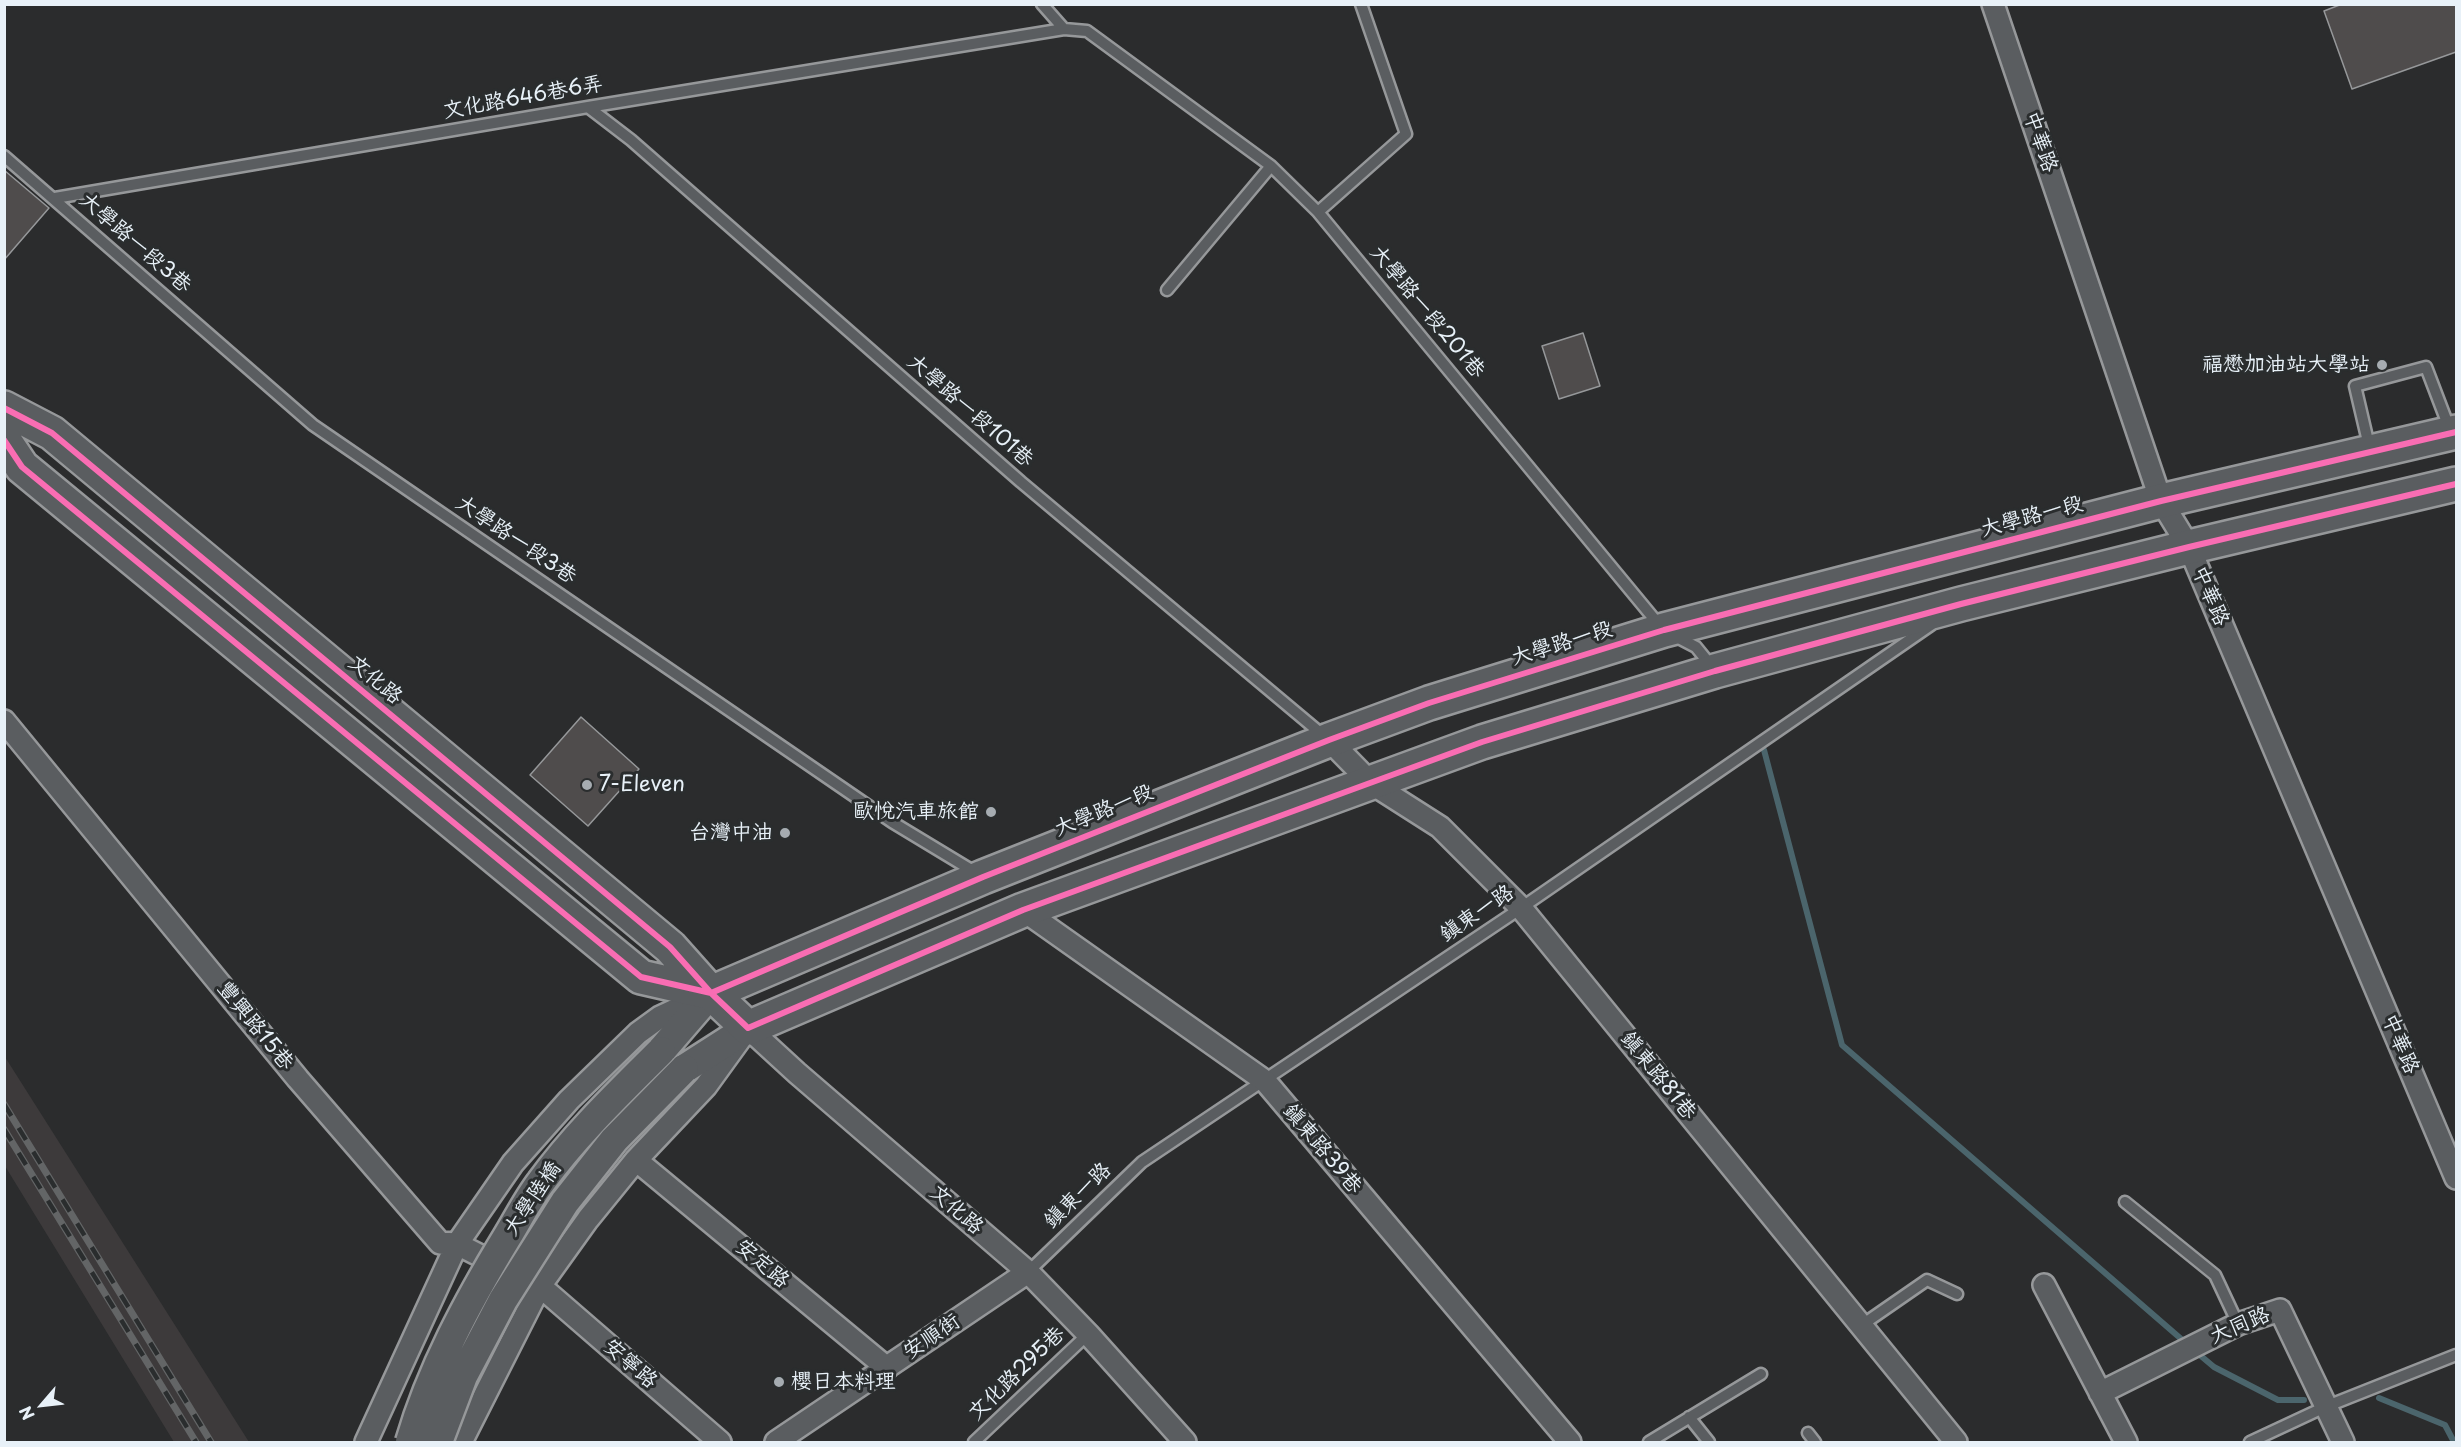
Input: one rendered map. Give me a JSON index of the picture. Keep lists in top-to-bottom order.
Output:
{
  "streets": {
    "main road": ["大學路一段", "文化路"],
    "street": [
      "中華路",
      "豐興路15巷",
      "鎮東路81巷",
      "鎮東路39巷",
      "大學陸橋",
      "安定路",
      "大同路",
      "安順街",
      "安寧路"
    ],
    "lane": [
      "文化路646巷6弄",
      "大學路一段3巷",
      "大學路一段201巷",
      "大學路一段101巷",
      "鎮東一路",
      "文化路295巷"
    ]
  },
  "crossings": [
    ["文化路646巷6弄", "大學路一段3巷"],
    ["文化路646巷6弄", "大學路一段201巷"],
    ["文化路646巷6弄", "大學路一段101巷"],
    ["中華路", "大學路一段"],
    ["大學路一段3巷", "大學路一段"],
    ["大學路一段201巷", "大學路一段"],
    ["大學路一段101巷", "大學路一段"],
    ["大學路一段101巷", "鎮東路81巷"],
    ["大學路一段", "文化路"],
    ["大學路一段", "鎮東路81巷"],
    ["大學路一段", "大學陸橋"],
    ["文化路", "鎮東一路"],
    ["文化路", "大學陸橋"],
    ["文化路", "安順街"],
    ["文化路", "文化路295巷"],
    ["鎮東一路", "鎮東路81巷"],
    ["鎮東一路", "鎮東路39巷"],
    ["鎮東一路", "安順街"],
    ["豐興路15巷", "安寧路"],
    ["安定路", "安順街"]
  ],
  "places": [
    "福懋加油站大學站",
    "7-Eleven",
    "歐悅汽車旅館",
    "台灣中油",
    "櫻日本料理"
  ],
  "north": "bottom left"
}
